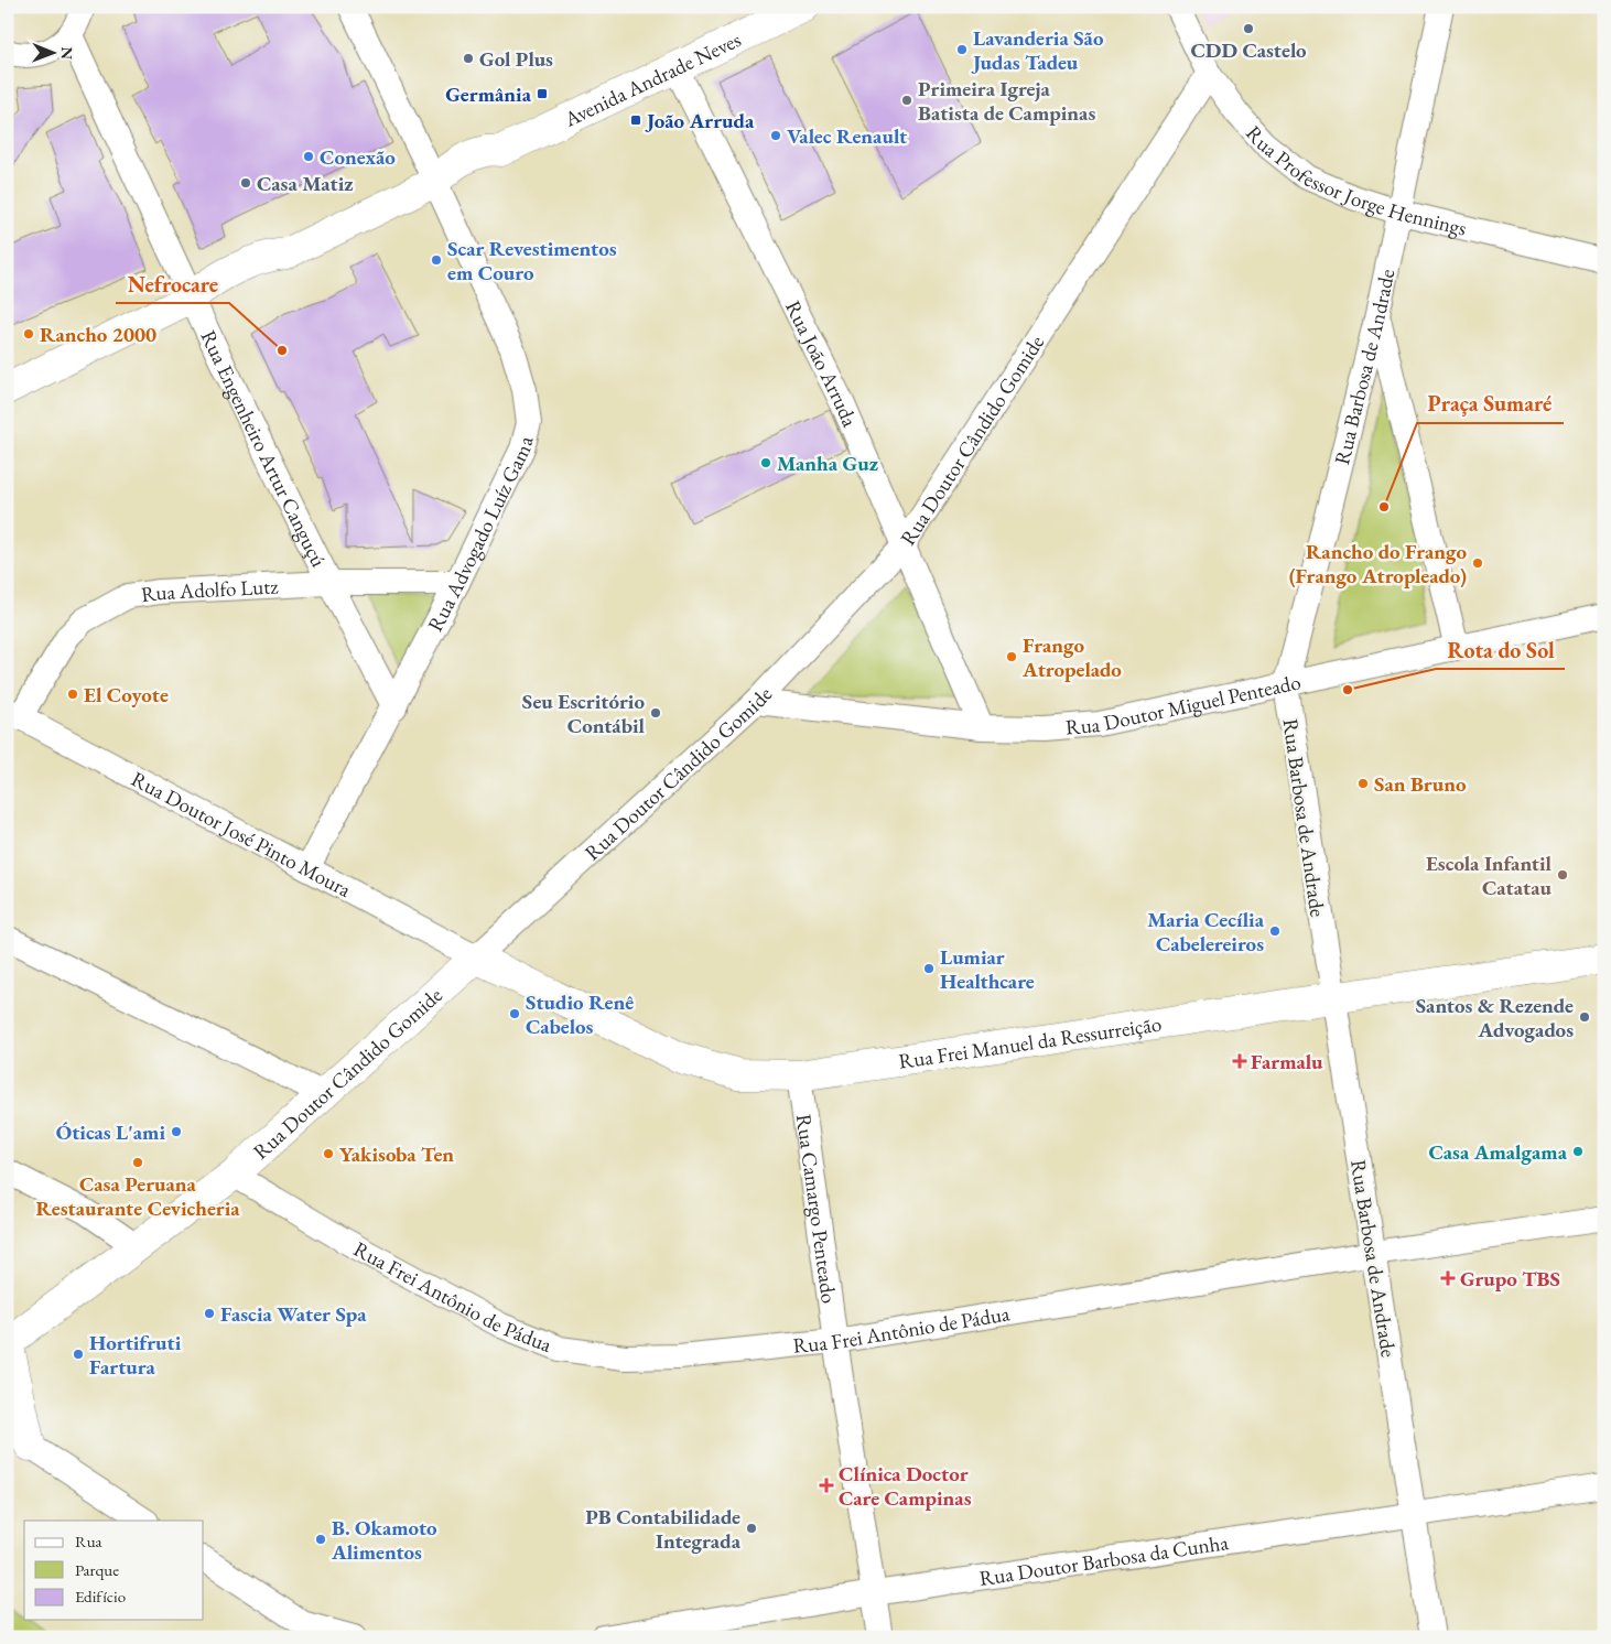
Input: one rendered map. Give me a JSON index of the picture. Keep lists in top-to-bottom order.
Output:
{
  "streets": {
    "main road": ["Avenida Andrade Neves", "Rua Doutor Cândido Gomide", "Rua Frei Manuel da Ressurreição"],
    "street": [
      "Rua Professor Jorge Hennings",
      "Rua João Arruda",
      "Rua Barbosa de Andrade",
      "Rua Engenheiro Artur Canguçú",
      "Rua Advogado Luíz Gama",
      "Rua Adolfo Lutz",
      "Rua Doutor Miguel Penteado",
      "Rua Doutor José Pinto Moura",
      "Rua Camargo Penteado",
      "Rua Frei Antônio de Pádua",
      "Rua Doutor Barbosa da Cunha"
    ]
  },
  "crossings": [
    ["Avenida Andrade Neves", "Rua João Arruda"],
    ["Avenida Andrade Neves", "Rua Engenheiro Artur Canguçú"],
    ["Avenida Andrade Neves", "Rua Advogado Luíz Gama"],
    ["Rua Professor Jorge Hennings", "Rua Barbosa de Andrade"],
    ["Rua Professor Jorge Hennings", "Rua Doutor Cândido Gomide"],
    ["Rua João Arruda", "Rua Doutor Cândido Gomide"],
    ["Rua João Arruda", "Rua Doutor Miguel Penteado"],
    ["Rua Barbosa de Andrade", "Rua Doutor Miguel Penteado"],
    ["Rua Barbosa de Andrade", "Rua Frei Manuel da Ressurreição"],
    ["Rua Barbosa de Andrade", "Rua Frei Antônio de Pádua"],
    ["Rua Barbosa de Andrade", "Rua Doutor Barbosa da Cunha"],
    ["Rua Doutor Cândido Gomide", "Rua Doutor Miguel Penteado"],
    ["Rua Doutor Cândido Gomide", "Rua Doutor José Pinto Moura"],
    ["Rua Doutor Cândido Gomide", "Rua Frei Manuel da Ressurreição"],
    ["Rua Doutor Cândido Gomide", "Rua Frei Antônio de Pádua"],
    ["Rua Engenheiro Artur Canguçú", "Rua Advogado Luíz Gama"],
    ["Rua Engenheiro Artur Canguçú", "Rua Adolfo Lutz"],
    ["Rua Advogado Luíz Gama", "Rua Adolfo Lutz"],
    ["Rua Advogado Luíz Gama", "Rua Doutor José Pinto Moura"],
    ["Rua Adolfo Lutz", "Rua Doutor José Pinto Moura"],
    ["Rua Doutor José Pinto Moura", "Rua Frei Manuel da Ressurreição"],
    ["Rua Frei Manuel da Ressurreição", "Rua Camargo Penteado"],
    ["Rua Camargo Penteado", "Rua Frei Antônio de Pádua"],
    ["Rua Camargo Penteado", "Rua Doutor Barbosa da Cunha"]
  ],
  "places": {
    "other": [
      "CDD Castelo",
      "Lavanderia São Judas Tadeu",
      "Gol Plus",
      "Primeira Igreja Batista de Campinas",
      "Valec Renault",
      "Conexão",
      "Casa Matiz",
      "Scar Revestimentos em Couro",
      "Rancho 2000",
      "Nefrocare",
      "Manha Guz",
      "Praça Sumaré",
      "Rancho do Frango (Frango Atropleado)",
      "Frango Atropelado",
      "Rota do Sol",
      "El Coyote",
      "Seu Escritório Contábil",
      "San Bruno",
      "Escola Infantil Catatau",
      "Maria Cecília Cabelereiros",
      "Lumiar Healthcare",
      "Studio Renê Cabelos",
      "Santos & Rezende Advogados",
      "Óticas L'ami",
      "Casa Amalgama",
      "Yakisoba Ten",
      "Casa Peruana Restaurante Cevicheria",
      "Fascia Water Spa",
      "Hortifruti Fartura",
      "PB Contabilidade Integrada",
      "B. Okamoto Alimentos"
    ],
    "transit": ["Germânia", "João Arruda"],
    "health": ["Farmalu", "Grupo TBS", "Clínica Doctor Care Campinas"]
  },
  "legend": ["Rua", "Parque", "Edifício"],
  "north": "right"
}
